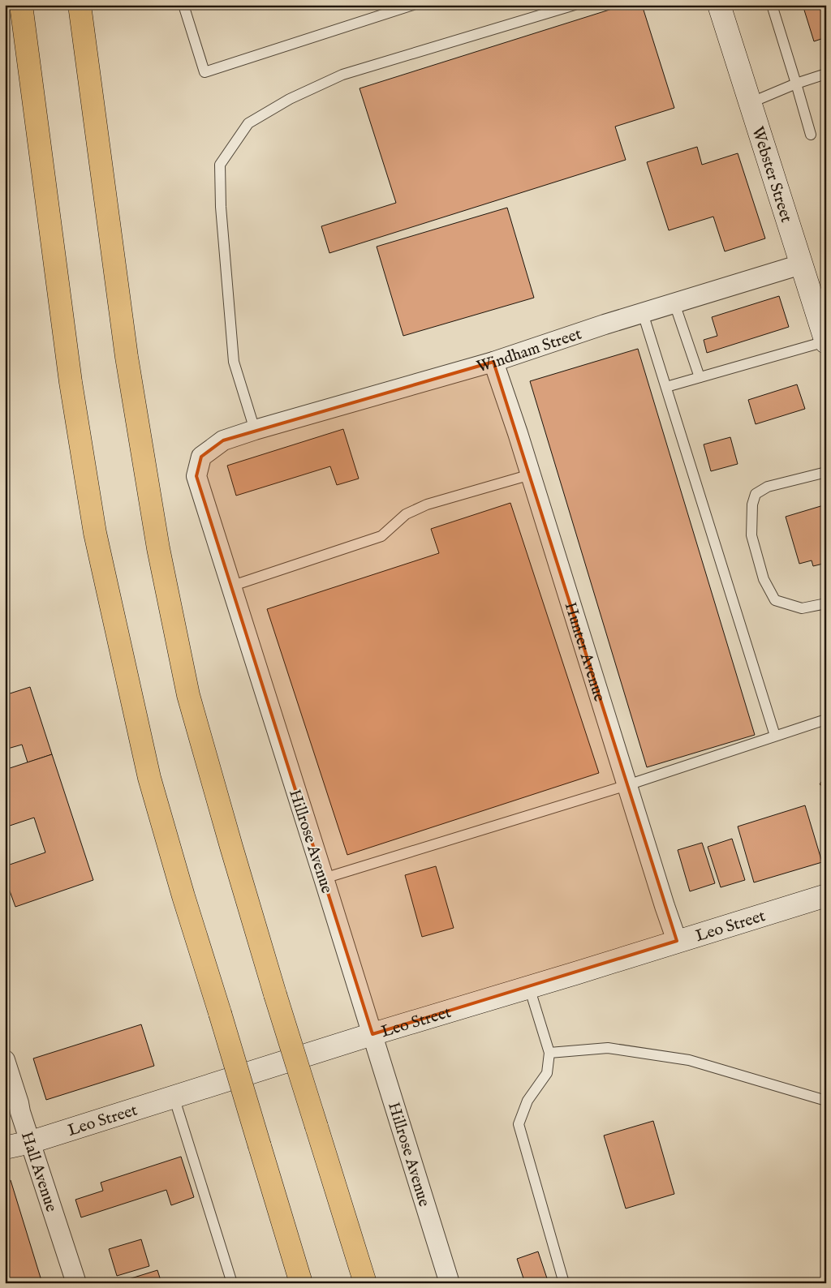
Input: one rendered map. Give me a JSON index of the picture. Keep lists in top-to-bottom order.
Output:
{
  "streets": {
    "street": [
      "Webster Street",
      "Windham Street",
      "Hunter Avenue",
      "Hillrose Avenue",
      "Leo Street",
      "Hall Avenue"
    ]
  },
  "crossings": [
    ["Webster Street", "Windham Street"],
    ["Windham Street", "Hunter Avenue"],
    ["Windham Street", "Hillrose Avenue"],
    ["Hunter Avenue", "Leo Street"],
    ["Hillrose Avenue", "Leo Street"],
    ["Leo Street", "Hall Avenue"]
  ]
}
